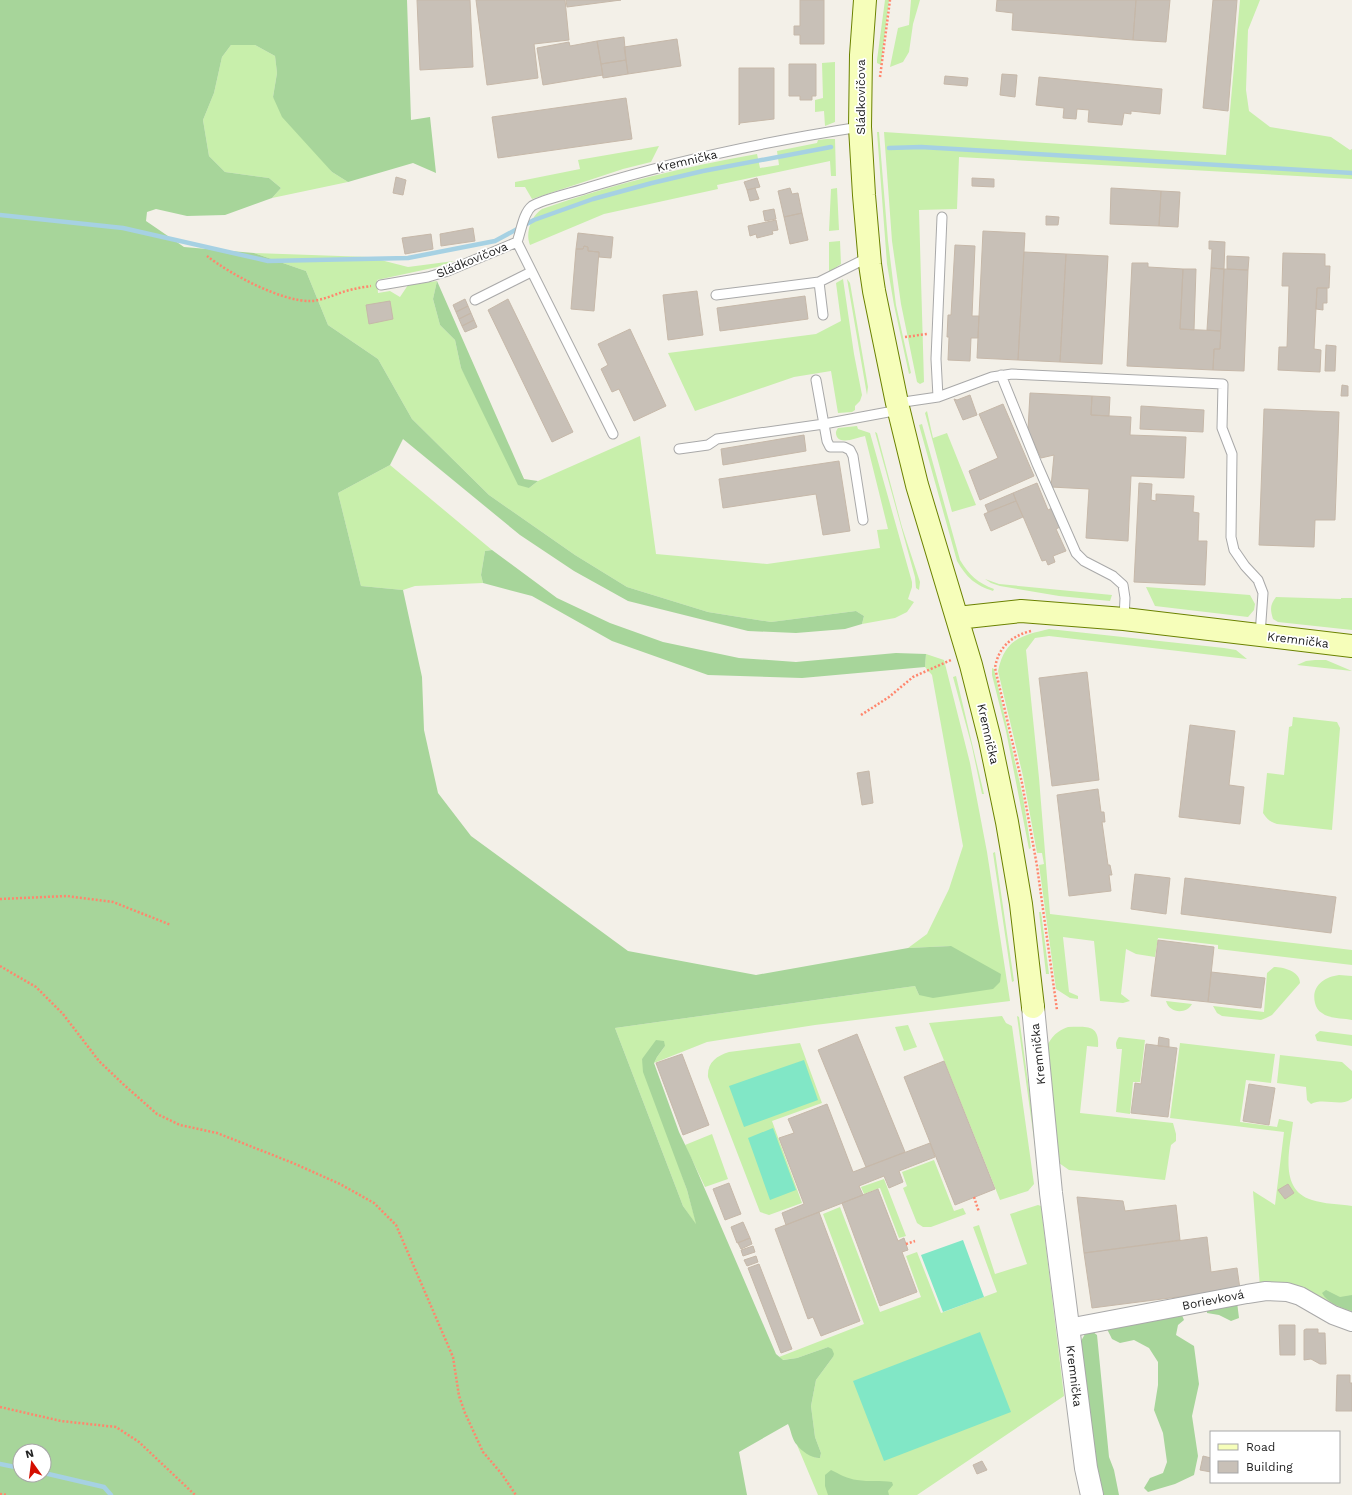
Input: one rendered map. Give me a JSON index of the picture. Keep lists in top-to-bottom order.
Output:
{
  "streets": {
    "main road": ["Sládkovičova", "Kremnička"],
    "street": ["Borievková"]
  },
  "crossings": [
    ["Sládkovičova", "Kremnička"],
    ["Kremnička", "Borievková"]
  ],
  "legend": ["Road", "Building"],
  "north": "top"
}
